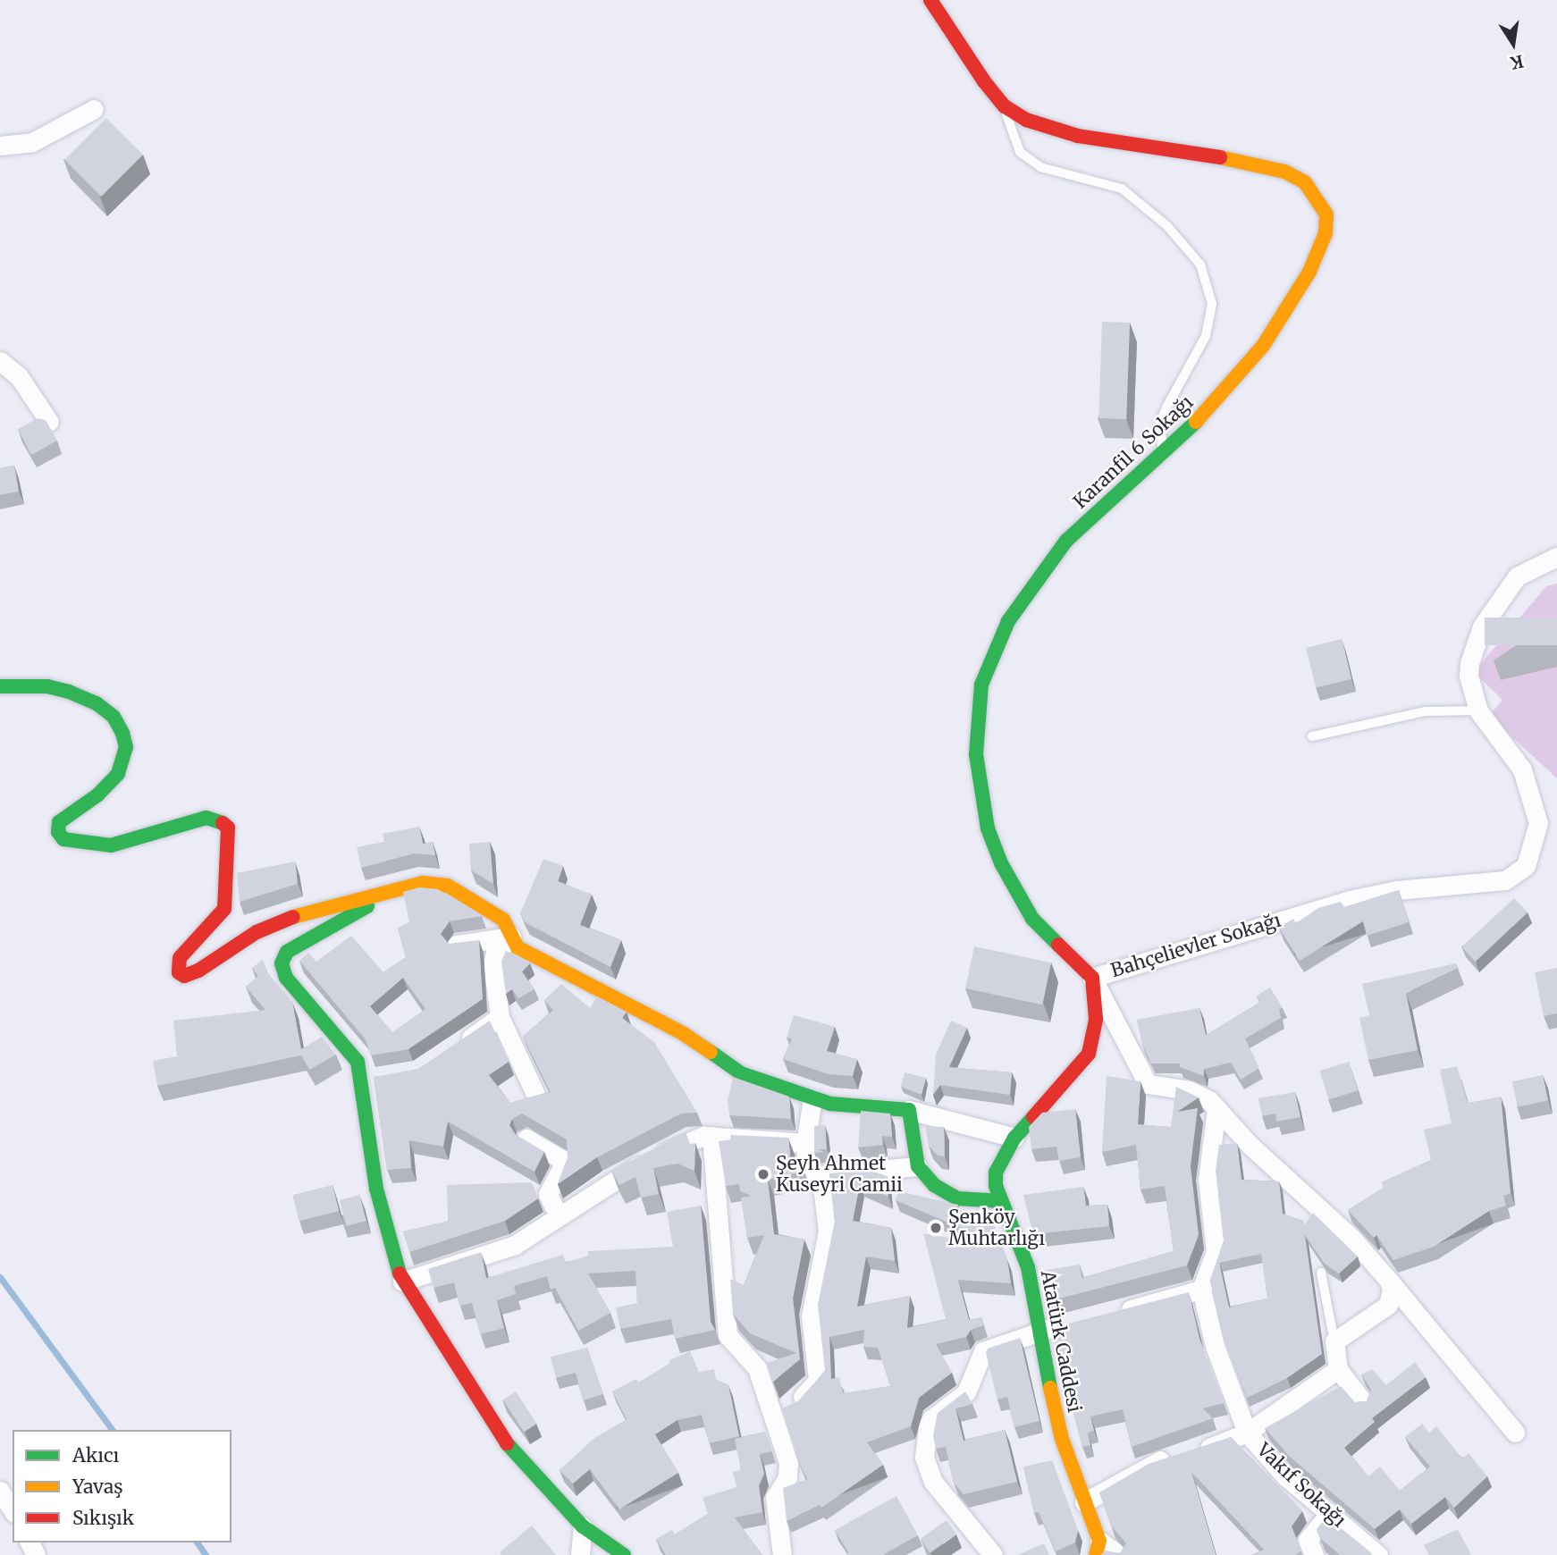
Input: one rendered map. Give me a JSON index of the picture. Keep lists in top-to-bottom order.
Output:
{
  "streets": {
    "street": [
      "Karanfil 6 Sokağı",
      "Bahçelievler Sokağı",
      "Atatürk Caddesi",
      "Vakıf Sokağı"
    ]
  },
  "crossings": [
    ["Karanfil 6 Sokağı", "Bahçelievler Sokağı"],
    ["Atatürk Caddesi", "Vakıf Sokağı"]
  ],
  "places": ["Şeyh Ahmet Kuseyri Camii", "Şenköy Muhtarlığı"],
  "legend": ["Akıcı", "Yavaş", "Sıkışık"],
  "north": "bottom"
}
